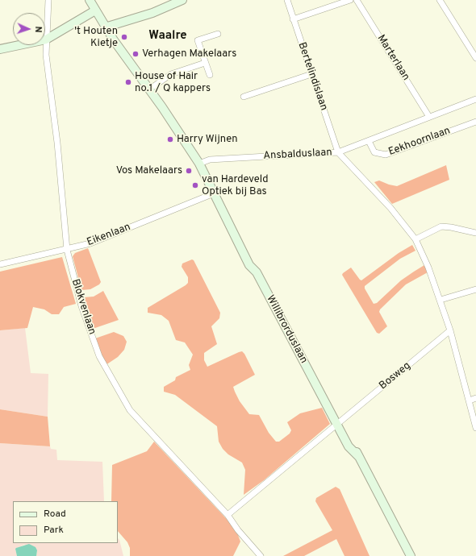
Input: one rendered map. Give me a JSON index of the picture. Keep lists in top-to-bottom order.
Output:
{
  "streets": {
    "main road": ["Willibrorduslaan"],
    "street": [
      "Marterlaan",
      "Bertelindislaan",
      "Eekhoornlaan",
      "Ansbalduslaan",
      "Eikenlaan",
      "Blokvenlaan",
      "Bosweg"
    ]
  },
  "crossings": [
    ["Marterlaan", "Eekhoornlaan"],
    ["Bertelindislaan", "Eekhoornlaan"],
    ["Bertelindislaan", "Ansbalduslaan"],
    ["Eekhoornlaan", "Ansbalduslaan"],
    ["Ansbalduslaan", "Willibrorduslaan"],
    ["Ansbalduslaan", "Bosweg"],
    ["Eikenlaan", "Blokvenlaan"],
    ["Eikenlaan", "Willibrorduslaan"],
    ["Blokvenlaan", "Bosweg"],
    ["Willibrorduslaan", "Bosweg"]
  ],
  "districts": ["Waalre"],
  "places": [
    "'t Houten Kietje",
    "Verhagen Makelaars",
    "House of Hair no.1 / Q kappers",
    "Harry Wijnen",
    "Vos Makelaars",
    "van Hardeveld Optiek bij Bas"
  ],
  "legend": ["Road", "Park"],
  "north": "right"
}
